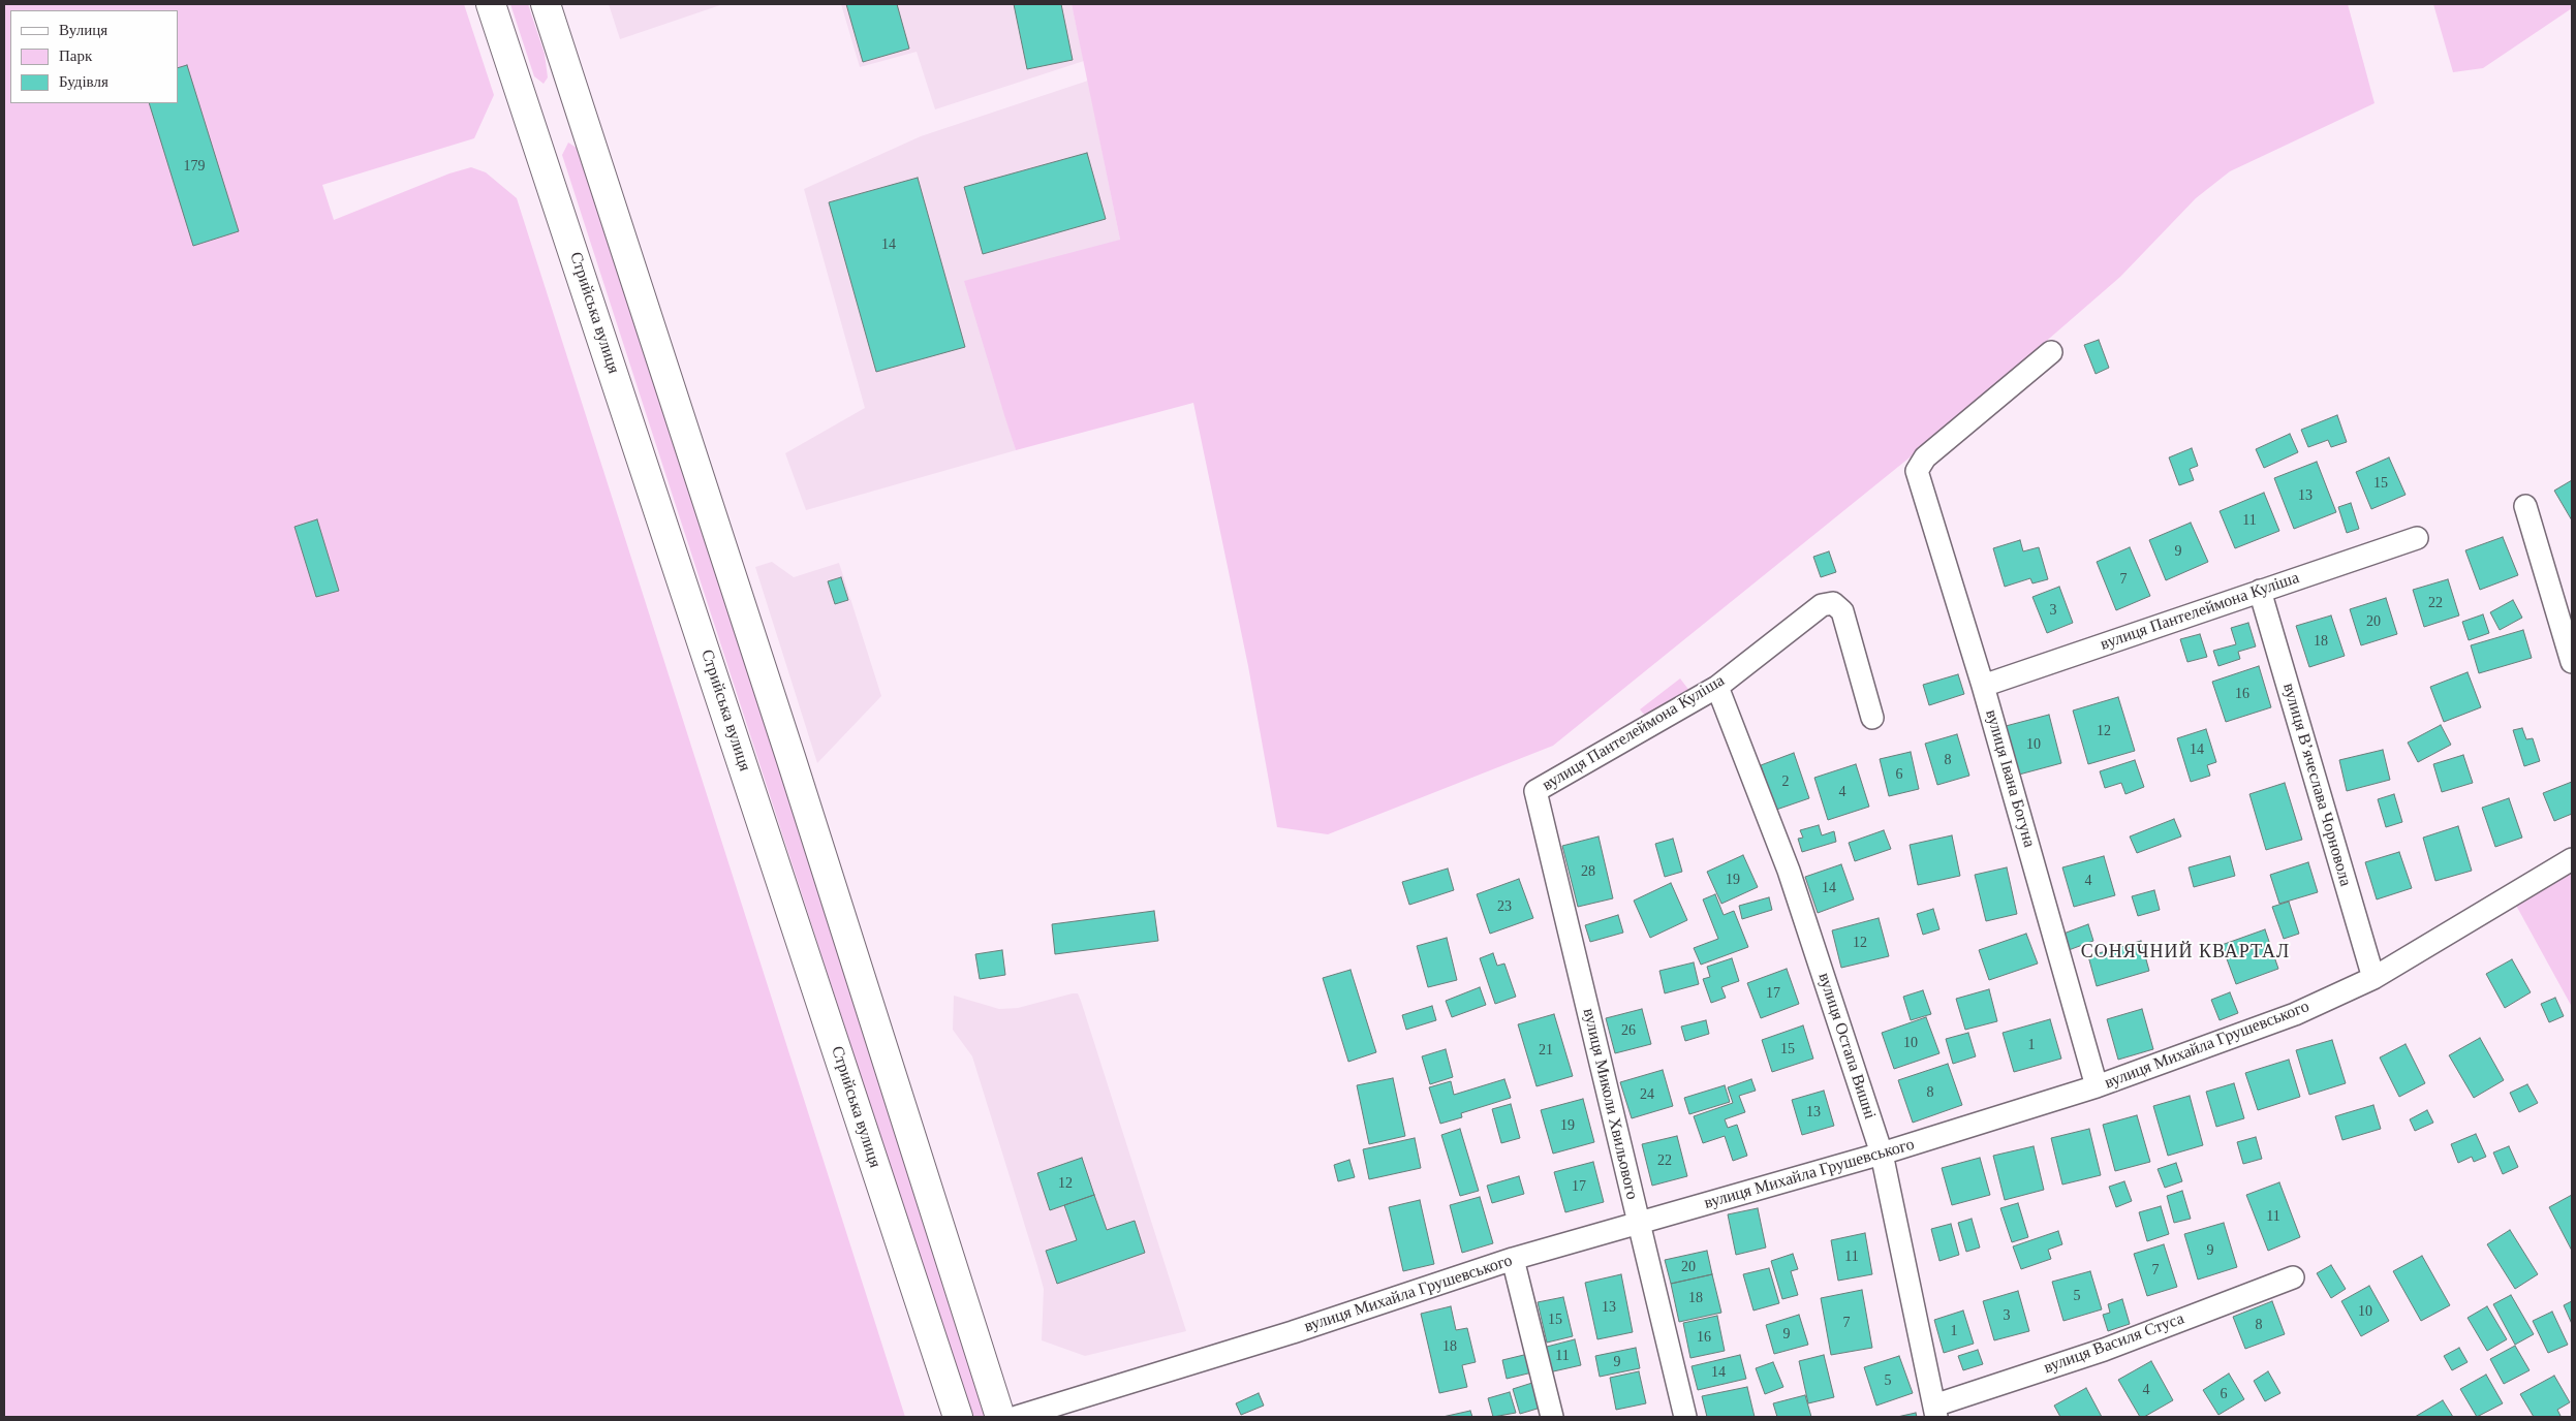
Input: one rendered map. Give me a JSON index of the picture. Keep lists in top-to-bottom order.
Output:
{
  "streets": {
    "main road": ["Стрийська вулиця"],
    "street": [
      "вулиця Пантелеймона Куліша",
      "вулиця Івана Богуна",
      "вулиця Вʼячеслава Чорновола",
      "вулиця Михайла Грушевського",
      "вулиця Остапа Вишні",
      "вулиця Миколи Хвильового",
      "вулиця Василя Стуса"
    ]
  },
  "crossings": [
    ["вулиця Пантелеймона Куліша", "вулиця Івана Богуна"],
    ["вулиця Пантелеймона Куліша", "вулиця Вʼячеслава Чорновола"],
    ["вулиця Пантелеймона Куліша", "вулиця Остапа Вишні"],
    ["вулиця Пантелеймона Куліша", "вулиця Миколи Хвильового"],
    ["вулиця Івана Богуна", "вулиця Михайла Грушевського"],
    ["вулиця Вʼячеслава Чорновола", "вулиця Михайла Грушевського"],
    ["вулиця Михайла Грушевського", "вулиця Остапа Вишні"],
    ["вулиця Михайла Грушевського", "вулиця Миколи Хвильового"],
    ["вулиця Остапа Вишні", "вулиця Василя Стуса"]
  ],
  "districts": ["СОНЯЧНИЙ КВАРТАЛ"],
  "house_numbers": [
    "179",
    "14",
    "15",
    "13",
    "11",
    "9",
    "7",
    "22",
    "3",
    "20",
    "18",
    "16",
    "12",
    "10",
    "14",
    "8",
    "6",
    "2",
    "4",
    "28",
    "19",
    "4",
    "14",
    "23",
    "12",
    "17",
    "26",
    "10",
    "1",
    "15",
    "21",
    "8",
    "24",
    "13",
    "19",
    "22",
    "12",
    "17",
    "11",
    "9",
    "11",
    "20",
    "7",
    "5",
    "18",
    "13",
    "10",
    "3",
    "15",
    "7",
    "8",
    "1",
    "9",
    "16",
    "18",
    "11",
    "9",
    "14",
    "5",
    "4",
    "6"
  ],
  "legend": ["Вулиця", "Парк", "Будівля"]
}
